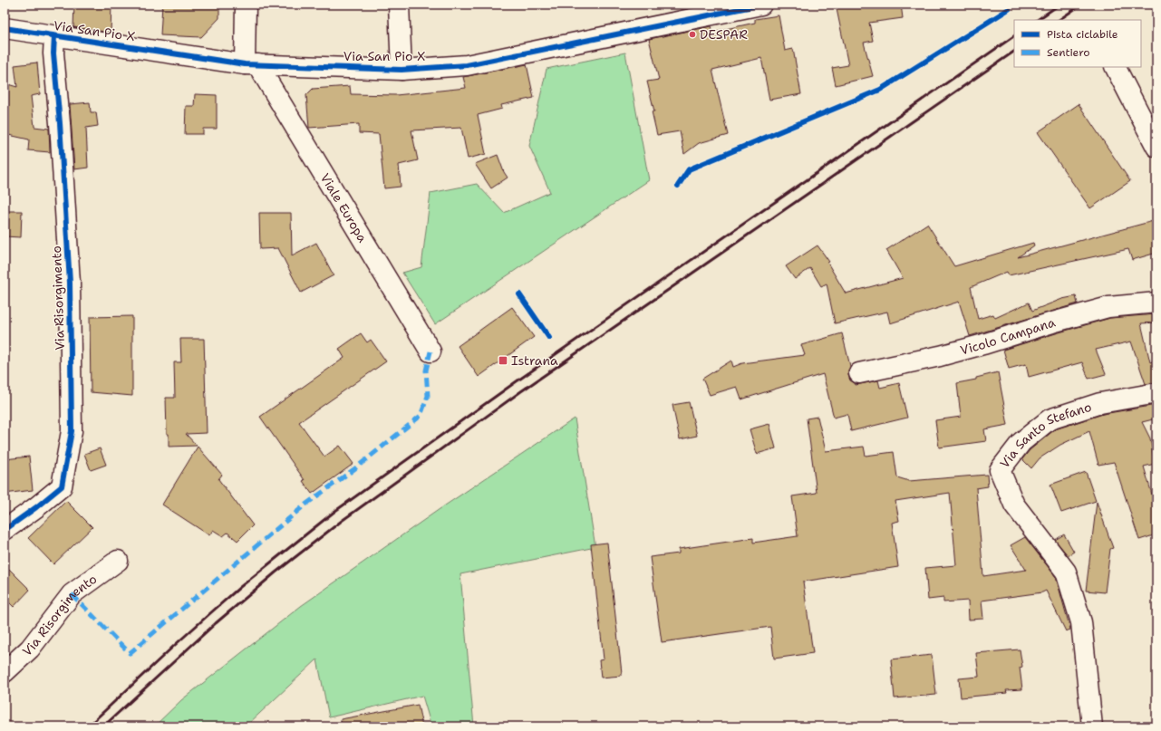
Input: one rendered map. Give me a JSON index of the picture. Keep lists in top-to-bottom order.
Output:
{
  "streets": {
    "street": [
      "Via San Pio X",
      "Viale Europa",
      "Via Risorgimento",
      "Vicolo Campana",
      "Via Santo Stefano"
    ]
  },
  "crossings": [
    ["Via San Pio X", "Viale Europa"],
    ["Via San Pio X", "Via Risorgimento"]
  ],
  "places": {
    "other": ["DESPAR"],
    "transit": ["Istrana"]
  },
  "legend": ["Pista ciclabile", "Sentiero"]
}
